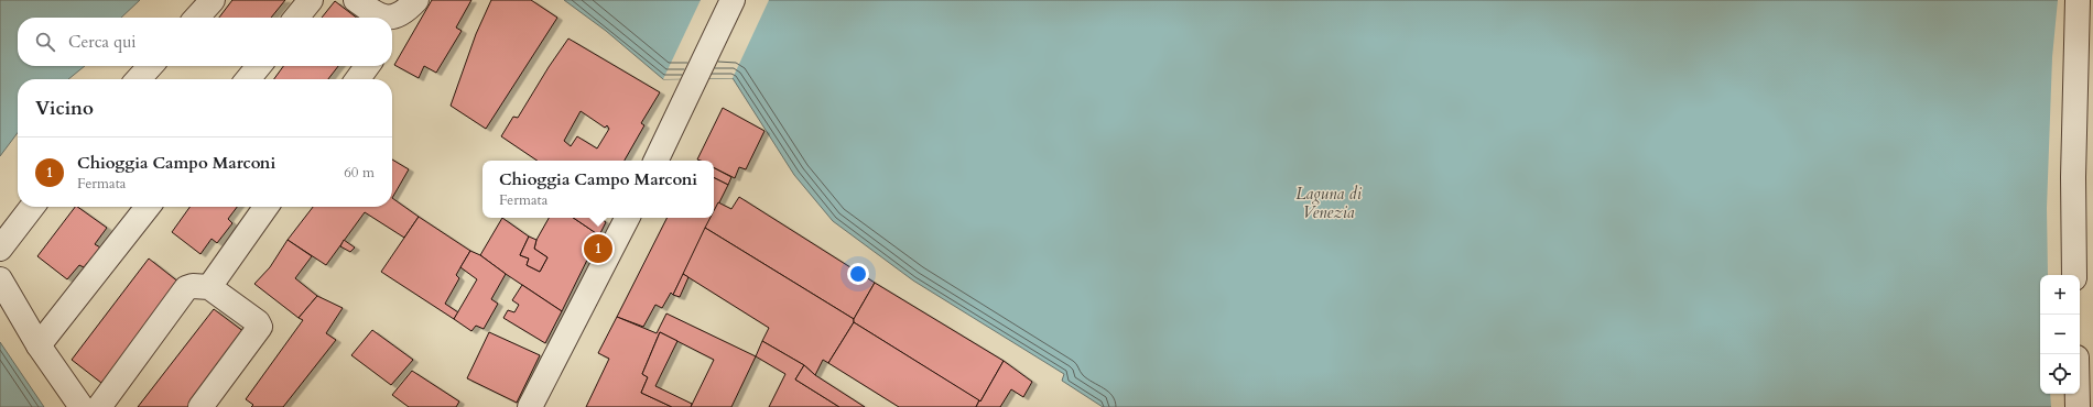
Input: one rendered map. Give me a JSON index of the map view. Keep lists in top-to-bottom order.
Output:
{
  "water": ["Laguna di Venezia"],
  "page": {
    "search": "Cerca qui",
    "heading": "Vicino",
    "list": [
      {
        "mark": "1",
        "name": "Chioggia Campo Marconi",
        "note": "Fermata",
        "value": "60 m"
      }
    ],
    "popup": ["Chioggia Campo Marconi", "Fermata"],
    "pins": "1",
    "map_buttons": ["+", "−"]
  }
}
